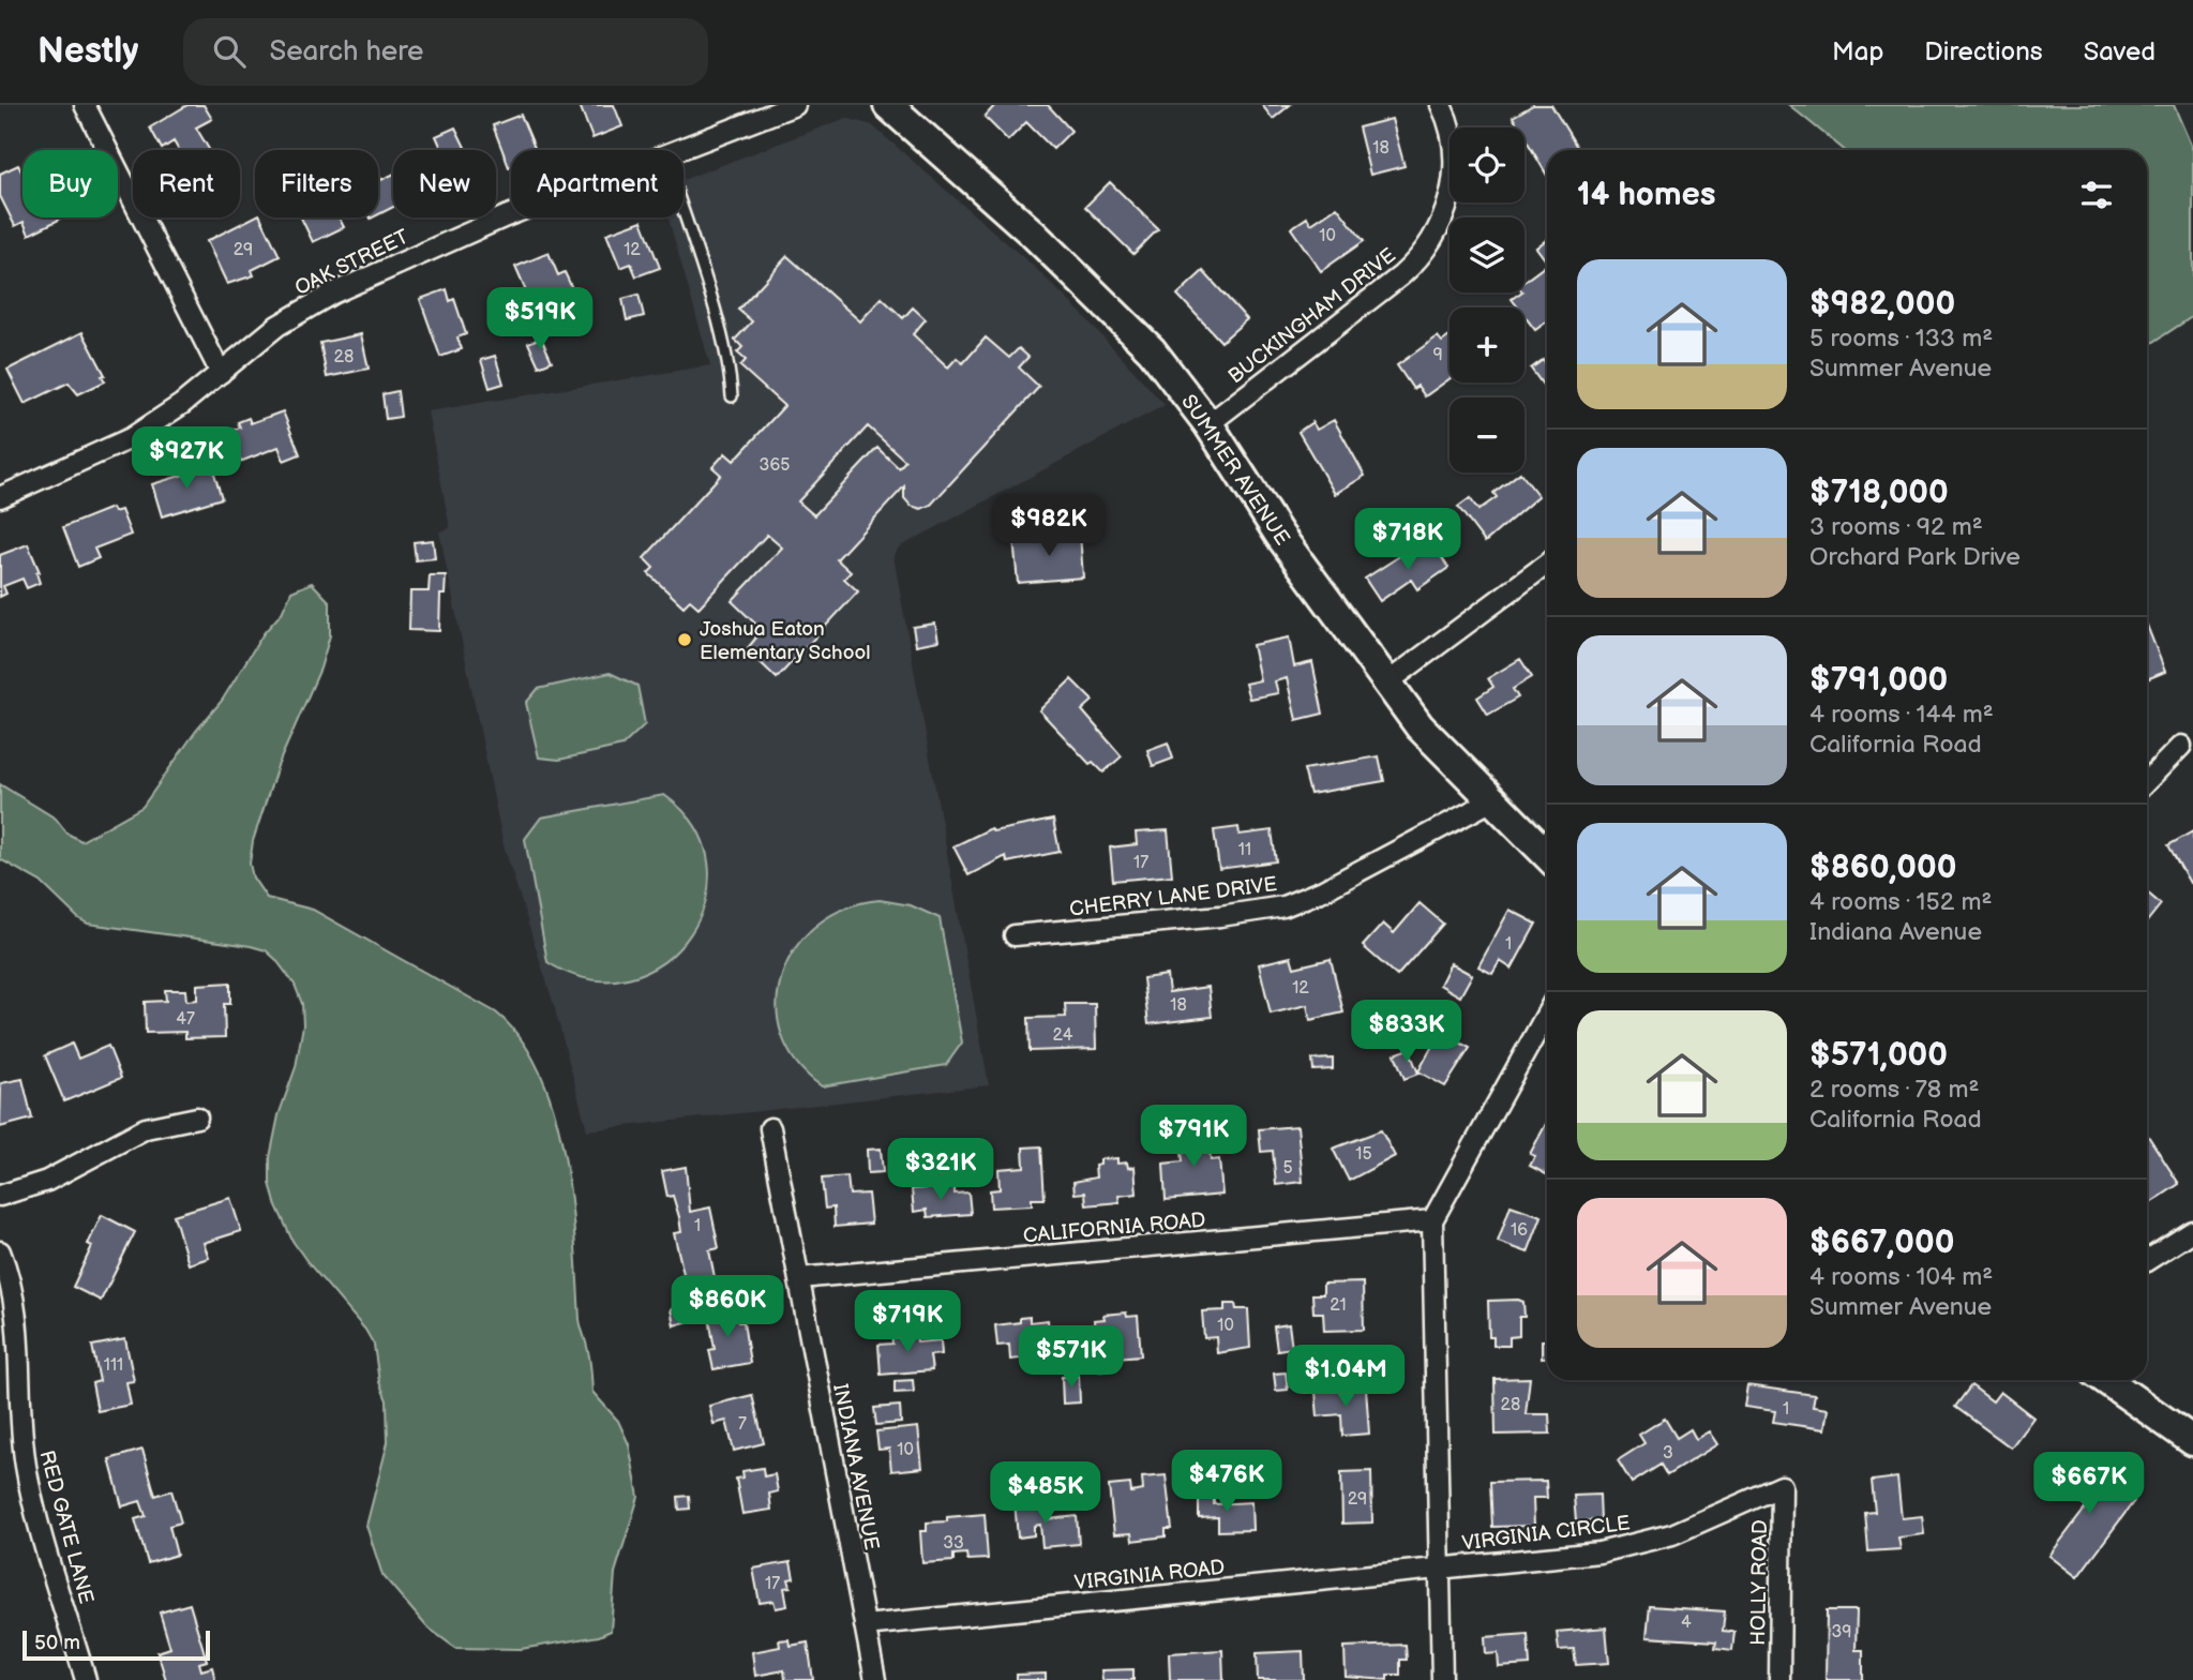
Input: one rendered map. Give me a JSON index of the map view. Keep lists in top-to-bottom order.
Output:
{
  "streets": {
    "street": [
      "OAK STREET",
      "BUCKINGHAM DRIVE",
      "SUMMER AVENUE",
      "CHERRY LANE DRIVE",
      "CALIFORNIA ROAD",
      "INDIANA AVENUE",
      "RED GATE LANE",
      "VIRGINIA CIRCLE",
      "VIRGINIA ROAD",
      "HOLLY ROAD"
    ]
  },
  "crossings": [
    ["BUCKINGHAM DRIVE", "SUMMER AVENUE"],
    ["SUMMER AVENUE", "CHERRY LANE DRIVE"],
    ["CALIFORNIA ROAD", "INDIANA AVENUE"],
    ["INDIANA AVENUE", "VIRGINIA ROAD"],
    ["VIRGINIA CIRCLE", "VIRGINIA ROAD"],
    ["VIRGINIA CIRCLE", "HOLLY ROAD"]
  ],
  "places": ["Joshua Eaton Elementary School"],
  "house_numbers": [
    "18",
    "10",
    "29",
    "12",
    "9",
    "28",
    "365",
    "11",
    "17",
    "1",
    "12",
    "18",
    "47",
    "24",
    "15",
    "5",
    "1",
    "16",
    "21",
    "10",
    "111",
    "28",
    "1",
    "7",
    "10",
    "3",
    "29",
    "33",
    "17",
    "4",
    "39"
  ],
  "scale_bar": "50 m",
  "page": {
    "header": "Nestly",
    "search": "Search here",
    "nav": ["Map", "Directions", "Saved"],
    "map_buttons": ["+", "−"],
    "chip": [
      "Buy",
      "Rent",
      "Filters",
      "New",
      "Apartment"
    ],
    "heading": "14 homes",
    "list": [
      {
        "name": "$982,000",
        "note": "5 rooms · 133 m² · Summer Avenue"
      },
      {
        "name": "$718,000",
        "note": "3 rooms · 92 m² · Orchard Park Drive"
      },
      {
        "name": "$791,000",
        "note": "4 rooms · 144 m² · California Road"
      },
      {
        "name": "$860,000",
        "note": "4 rooms · 152 m² · Indiana Avenue"
      },
      {
        "name": "$571,000",
        "note": "2 rooms · 78 m² · California Road"
      },
      {
        "name": "$667,000",
        "note": "4 rooms · 104 m² · Summer Avenue"
      }
    ],
    "price": [
      "$519K",
      "$927K",
      "$982K",
      "$718K",
      "$833K",
      "$791K",
      "$321K",
      "$860K",
      "$719K",
      "$571K",
      "$1.04M",
      "$476K",
      "$667K",
      "$485K"
    ],
    "scale": "50 m"
  }
}
